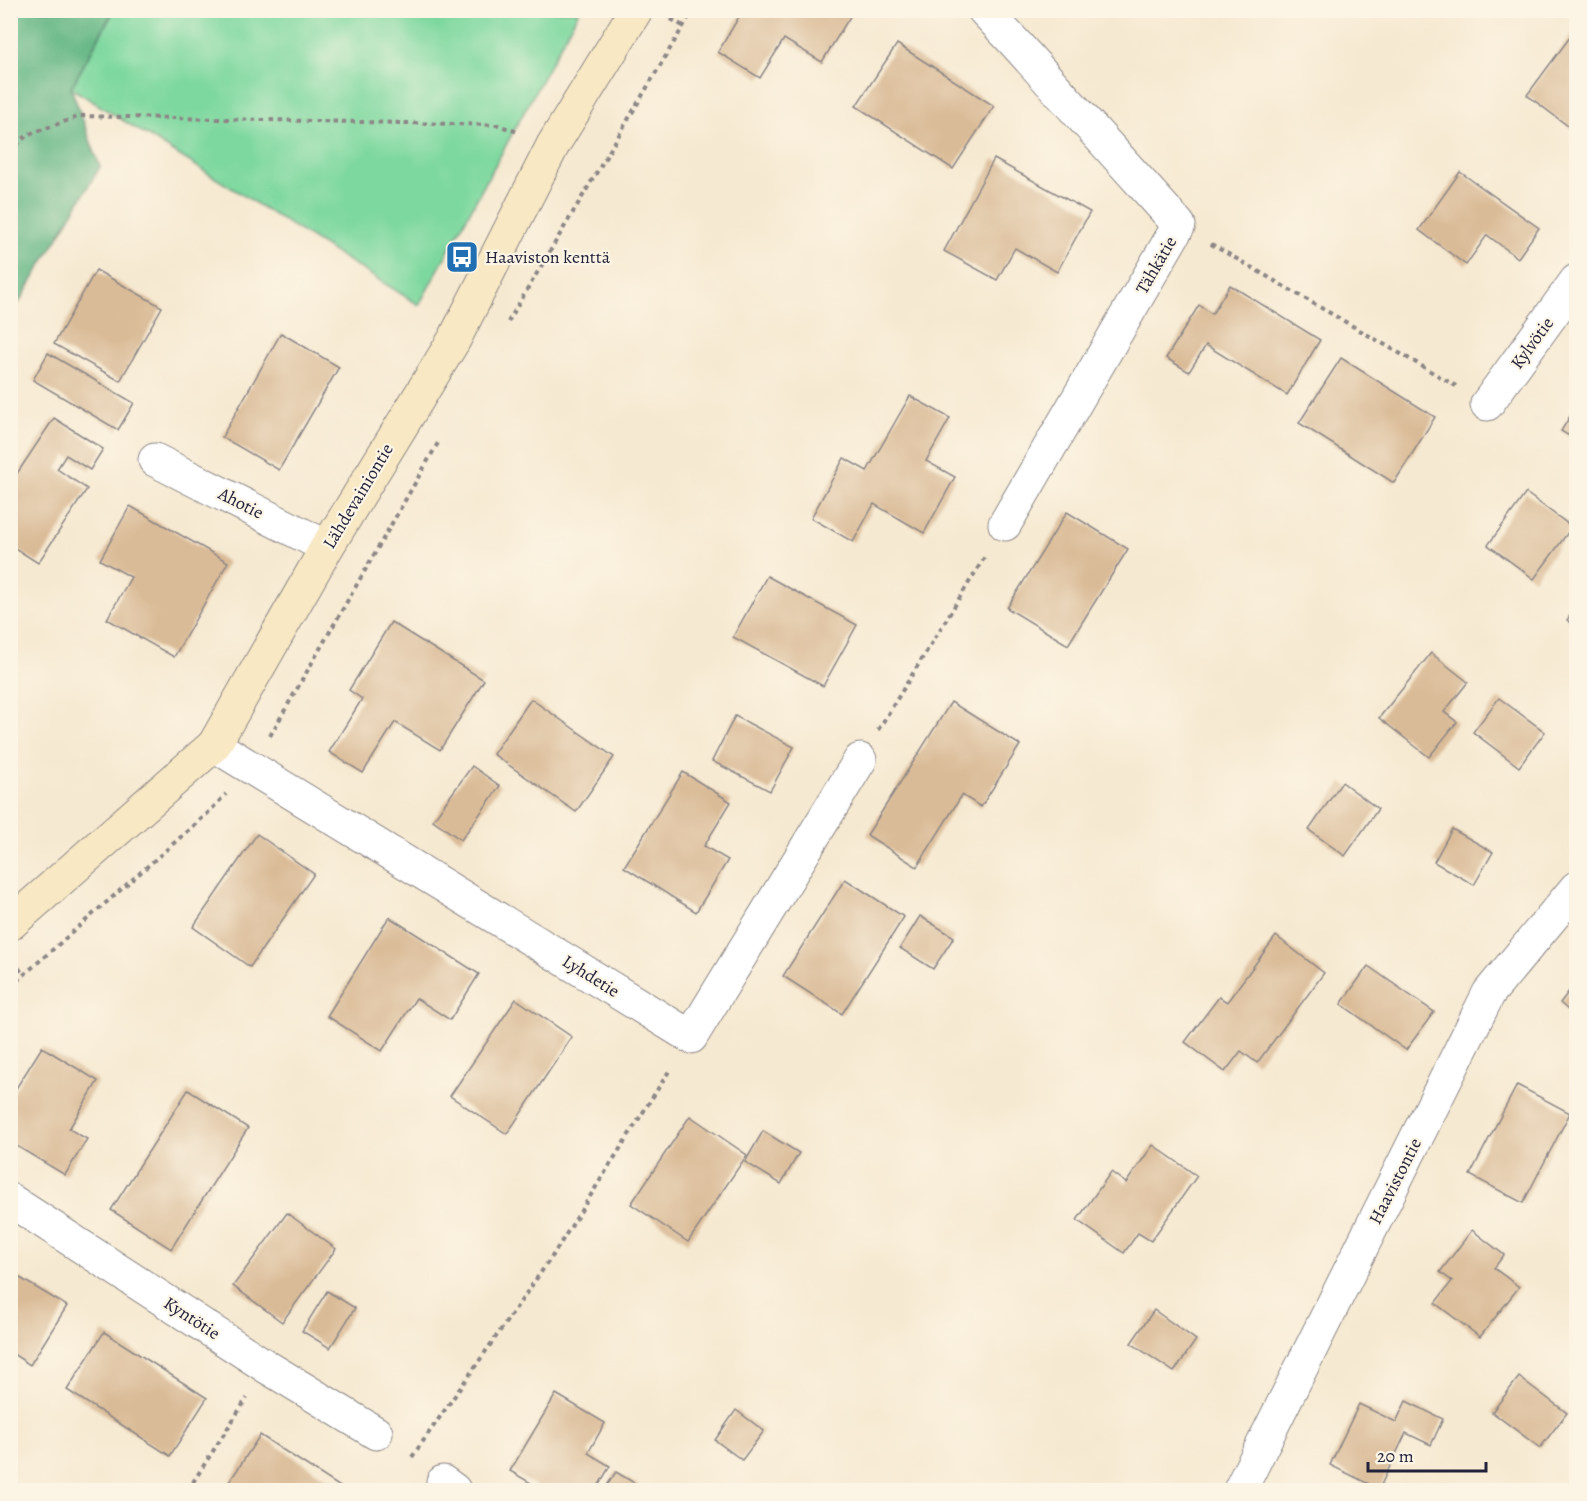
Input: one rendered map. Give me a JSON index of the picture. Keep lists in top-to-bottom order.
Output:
{
  "streets": {
    "street": [
      "Tähkätie",
      "Kylvötie",
      "Lähdevainiontie",
      "Ahotie",
      "Lyhdetie",
      "Haavistontie",
      "Kyntötie"
    ]
  },
  "crossings": [
    ["Lähdevainiontie", "Ahotie"],
    ["Lähdevainiontie", "Lyhdetie"]
  ],
  "places": {
    "bus stop": ["Haaviston kenttä"]
  },
  "scale_bar": "20 m"
}
